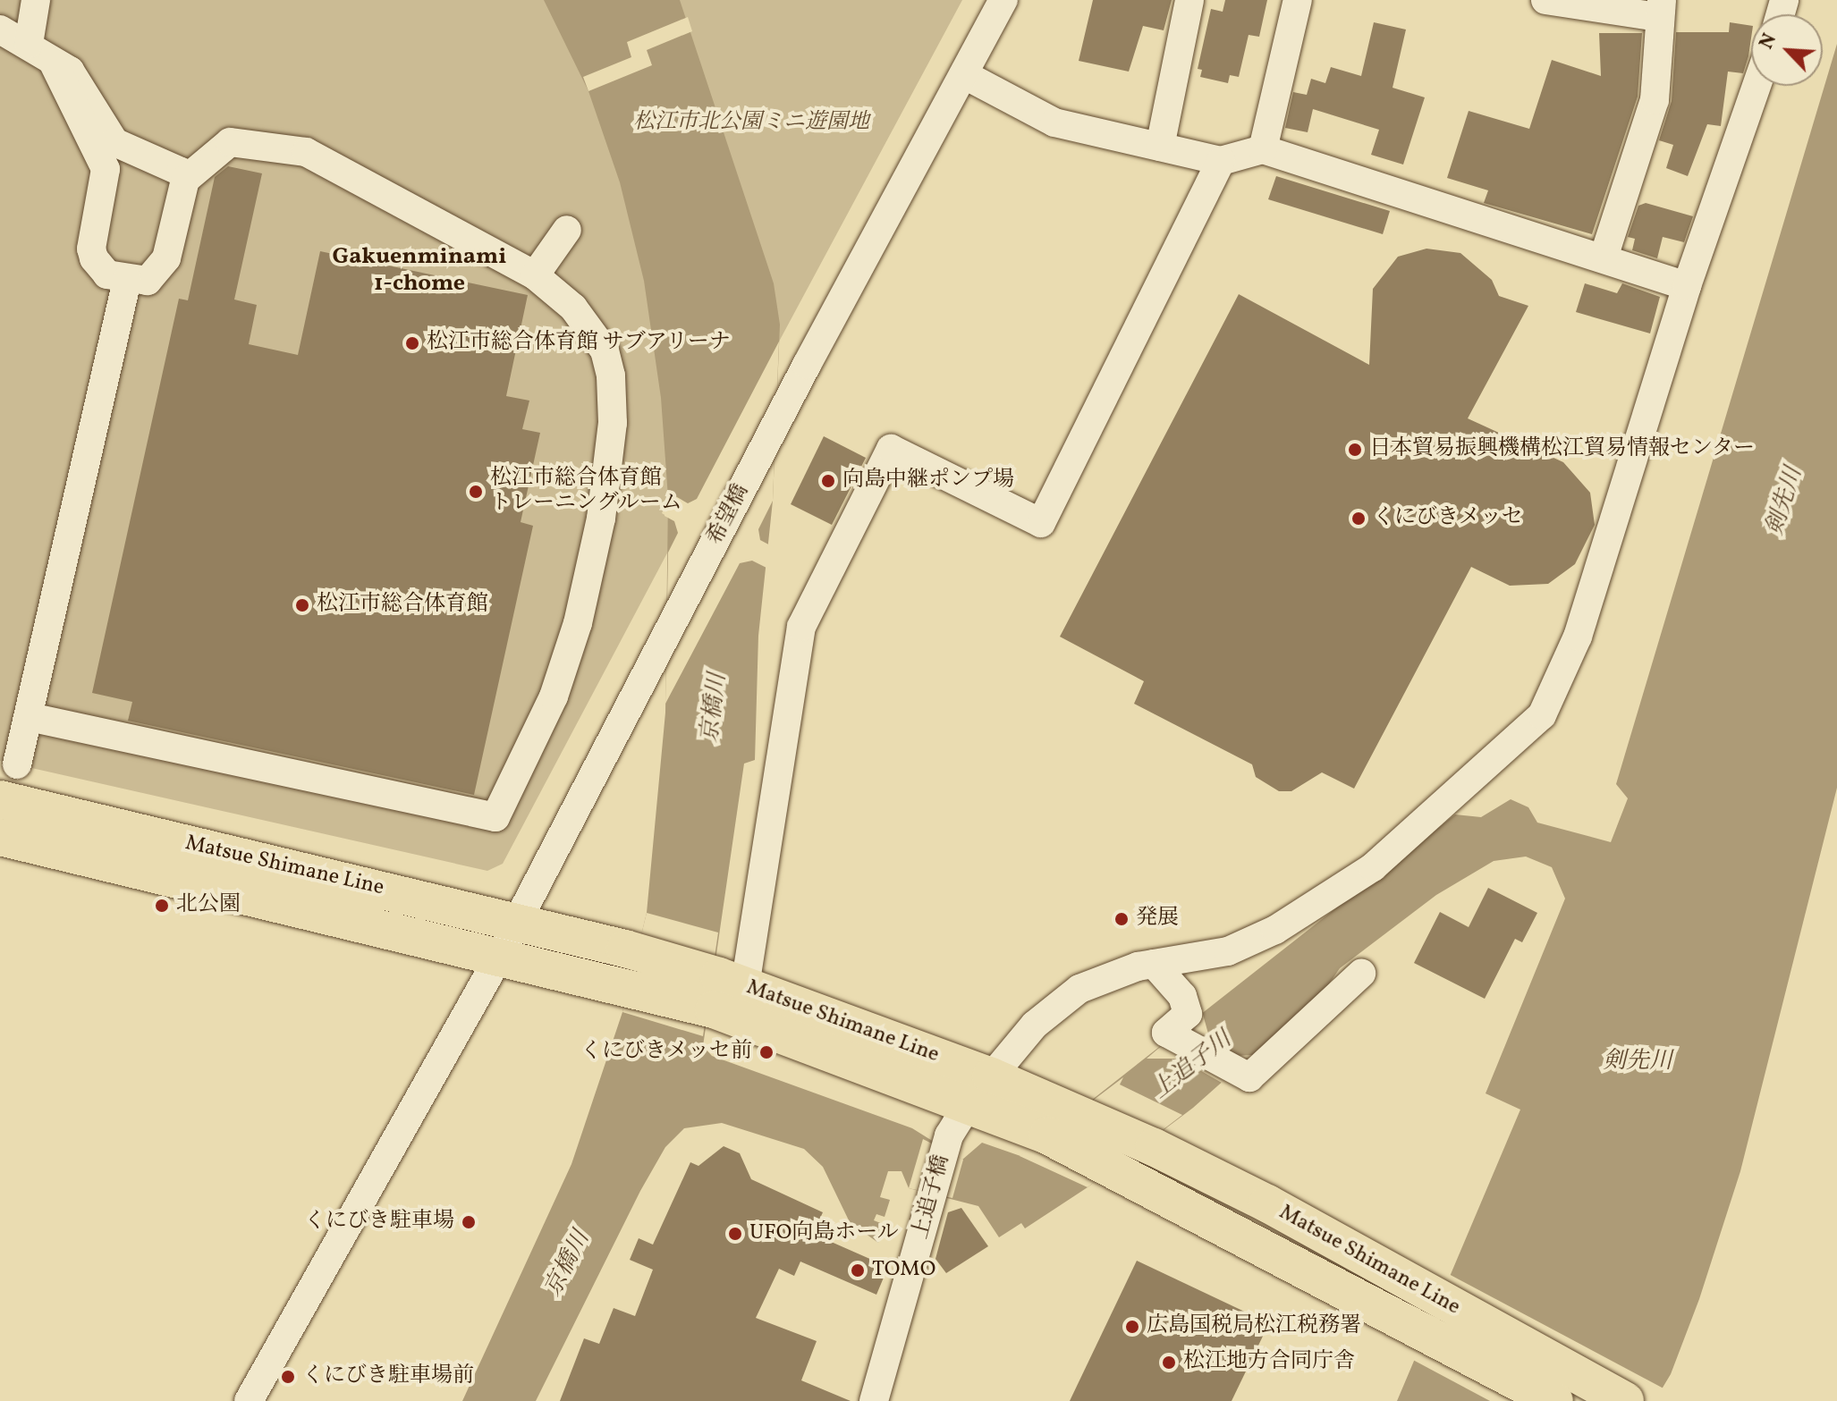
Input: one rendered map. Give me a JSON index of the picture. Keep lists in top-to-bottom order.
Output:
{
  "streets": {
    "main road": ["Matsue Shimane Line"],
    "street": ["希望橋", "上追子橋"]
  },
  "crossings": [
    ["希望橋", "Matsue Shimane Line"],
    ["Matsue Shimane Line", "上追子橋"]
  ],
  "districts": ["Gakuenminami 1-chome"],
  "water": ["剣先川", "京橋川", "上追子川"],
  "parks": ["松江市北公園ミニ遊園地"],
  "places": [
    "松江市総合体育館 サブアリーナ",
    "日本貿易振興機構松江貿易情報センター",
    "向島中継ポンプ場",
    "松江市総合体育館 トレーニングルーム",
    "くにびきメッセ",
    "松江市総合体育館",
    "北公園",
    "発展",
    "くにびきメッセ前",
    "くにびき駐車場",
    "UFO向島ホール",
    "TOMO",
    "広島国税局松江税務署",
    "松江地方合同庁舎",
    "くにびき駐車場前"
  ],
  "north": "top left"
}
